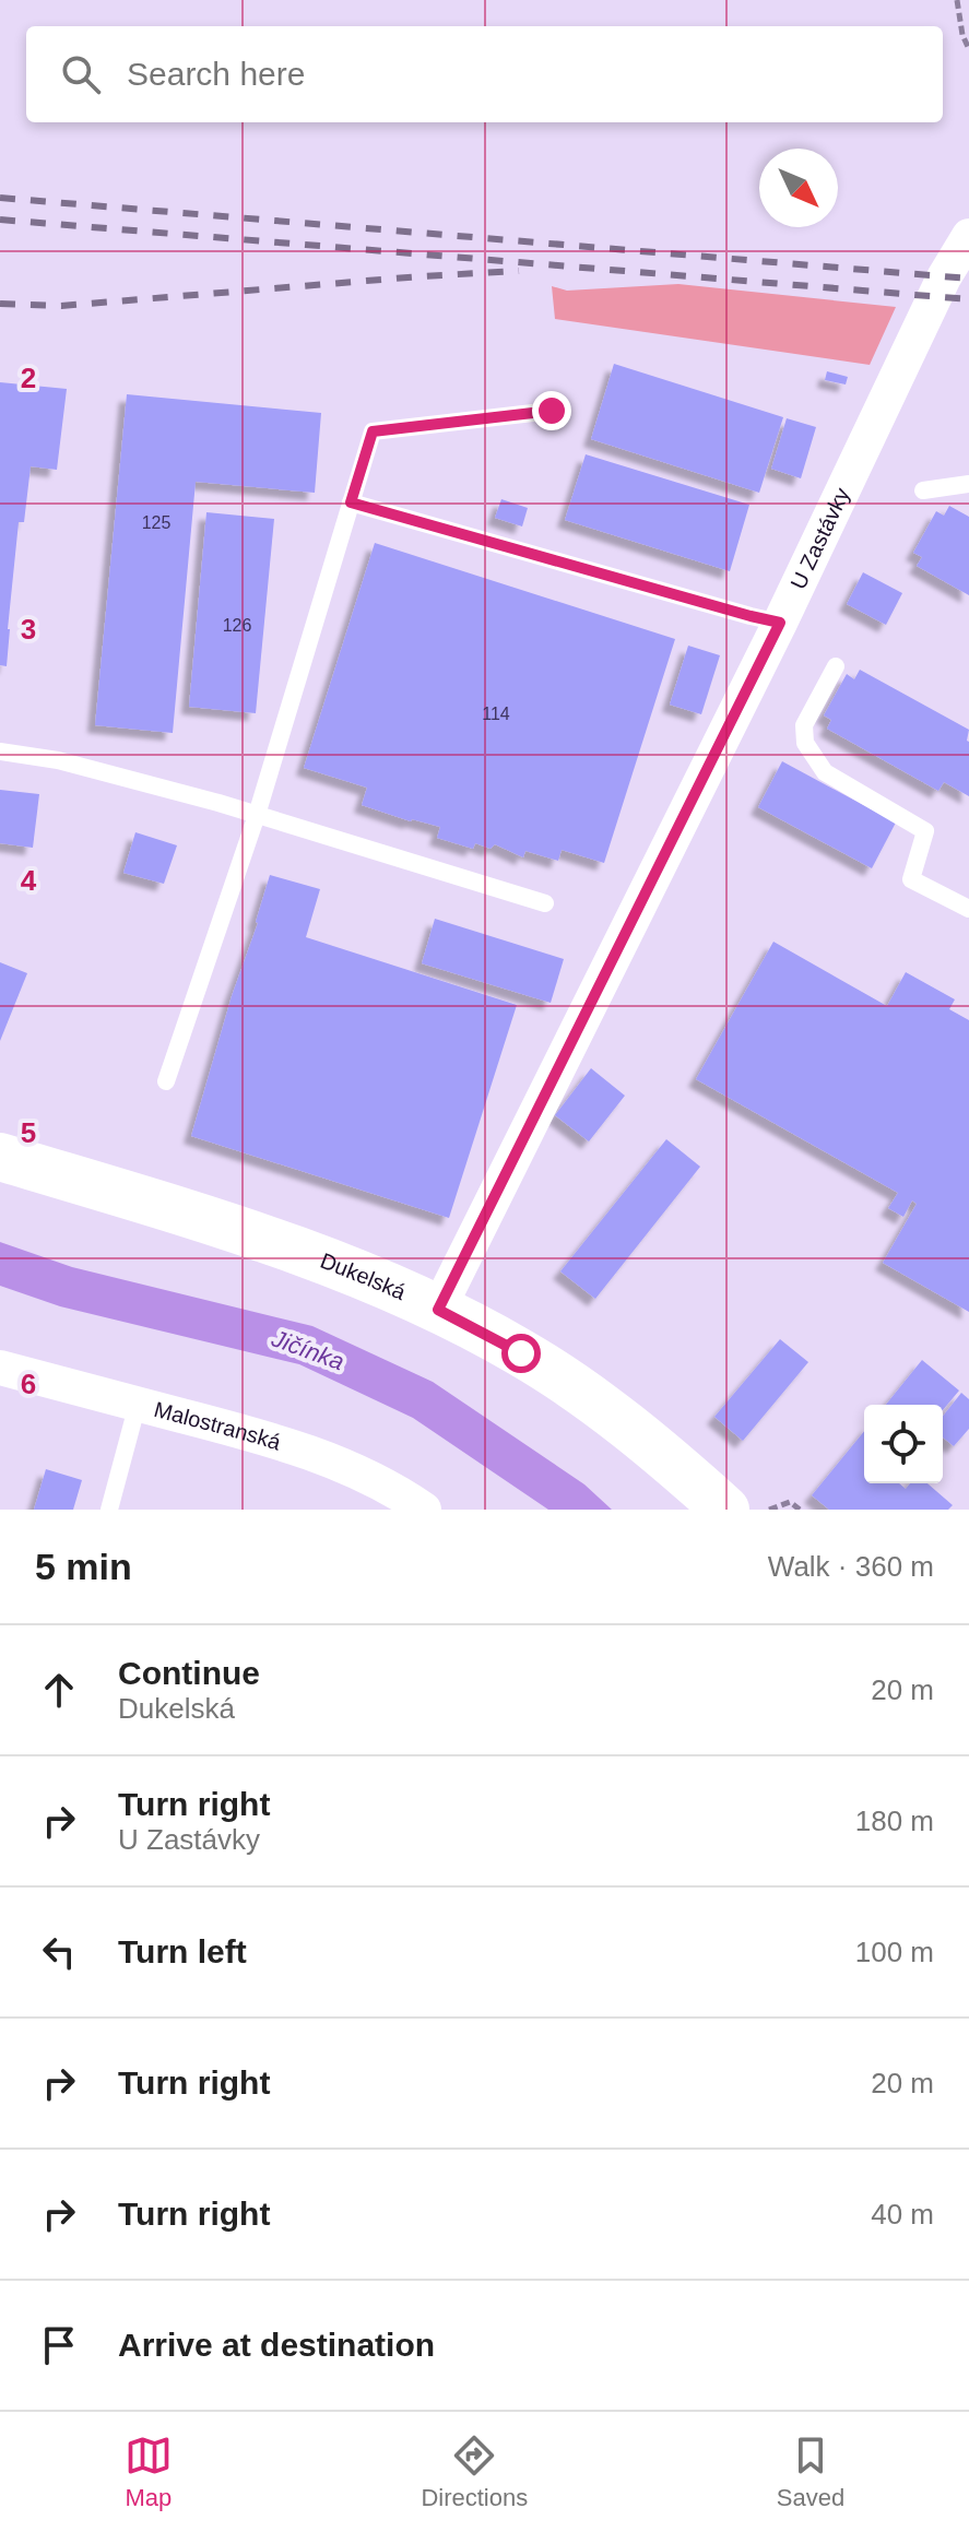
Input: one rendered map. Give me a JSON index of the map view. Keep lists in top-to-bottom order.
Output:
{
  "streets": {
    "main road": ["Dukelská"],
    "street": ["U Zastávky", "Malostranská"]
  },
  "crossings": [
    ["U Zastávky", "Dukelská"]
  ],
  "water": ["Jičínka"],
  "house_numbers": ["125", "126", "114"],
  "north": "bottom right",
  "page": {
    "search": "Search here",
    "heading": ["5 min", "Walk · 360 m"],
    "list": [
      ["Continue", "Dukelská", "20 m"],
      ["Turn right", "U Zastávky", "180 m"],
      ["Turn left", "100 m"],
      ["Turn right", "20 m"],
      ["Turn right", "40 m"],
      "Arrive at destination"
    ],
    "nav": ["Map", "Directions", "Saved"]
  },
  "grid": {
    "rows": [
      "2",
      "3",
      "4",
      "5",
      "6"
    ]
  }
}
